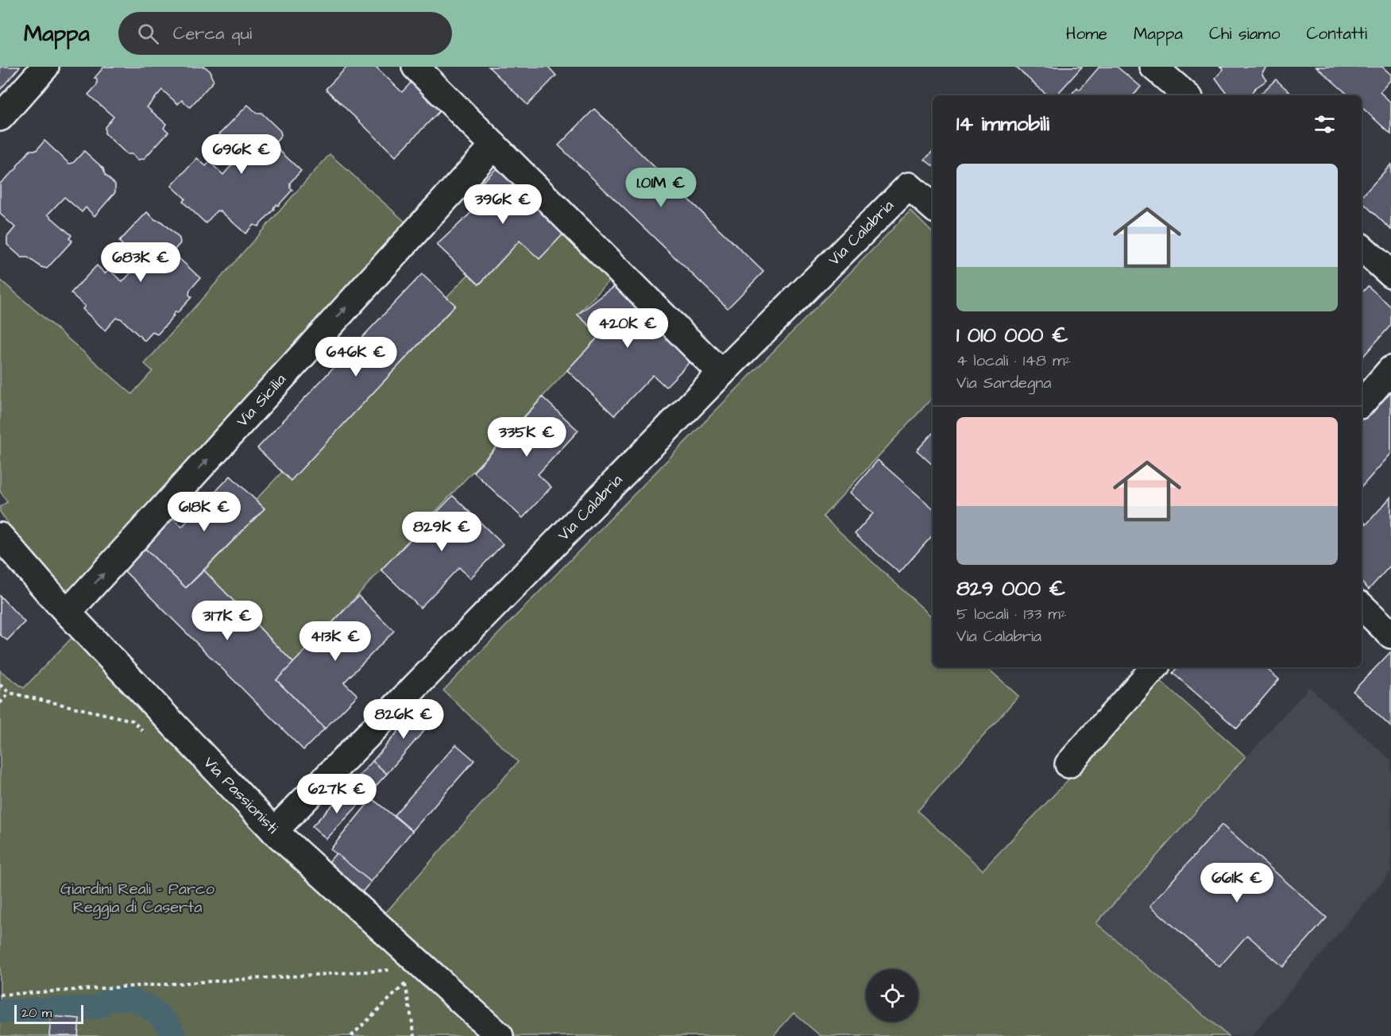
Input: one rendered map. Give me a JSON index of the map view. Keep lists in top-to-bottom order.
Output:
{
  "streets": {
    "street": ["Via Calabria", "Via Sicilia", "Via Passionisti"]
  },
  "crossings": [
    ["Via Calabria", "Via Passionisti"],
    ["Via Sicilia", "Via Passionisti"]
  ],
  "one_way": ["Via Sicilia"],
  "parks": ["Giardini Reali - Parco Reggia di Caserta"],
  "scale_bar": "20 m",
  "page": {
    "header": "Mappa",
    "search": "Cerca qui",
    "nav": [
      "Home",
      "Mappa",
      "Chi siamo",
      "Contatti"
    ],
    "heading": "14 immobili",
    "price": [
      "696K €",
      "1.01M €",
      "396K €",
      "683K €",
      "420K €",
      "646K €",
      "335K €",
      "618K €",
      "829K €",
      "317K €",
      "413K €",
      "826K €",
      "627K €",
      "661K €"
    ],
    "list": [
      {
        "name": "1 010 000 €",
        "note": "4 locali · 148 m² · Via Sardegna"
      },
      {
        "name": "829 000 €",
        "note": "5 locali · 133 m² · Via Calabria"
      }
    ],
    "scale": "20 m"
  }
}
